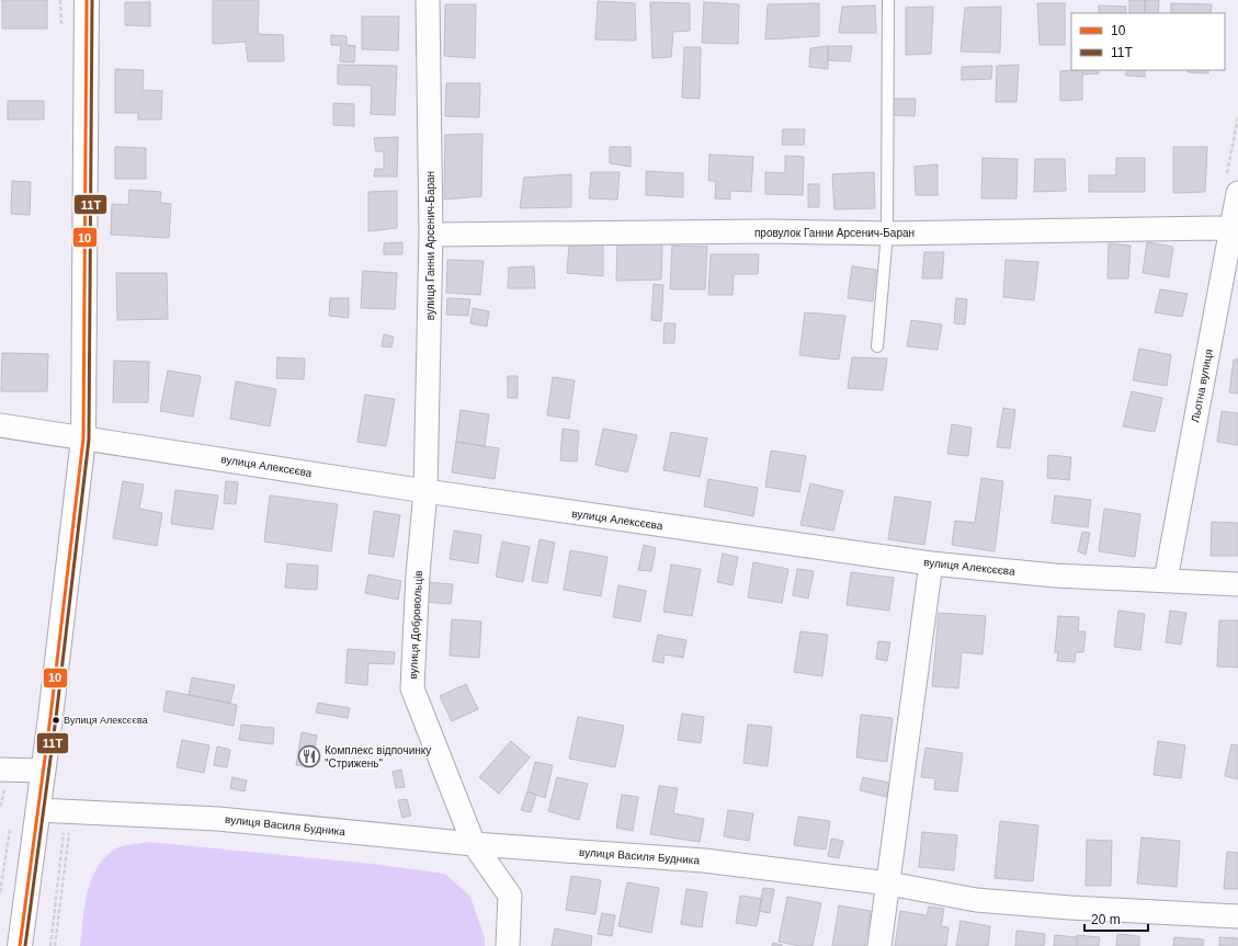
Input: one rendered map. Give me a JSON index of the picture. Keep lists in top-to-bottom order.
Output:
{
  "streets": {
    "street": [
      "провулок Ганни Арсенич-Баран",
      "вулиця Ганни Арсенич-Баран",
      "Льотна вулиця",
      "вулиця Алексєєва",
      "вулиця Добровольців",
      "вулиця Василя Будника"
    ]
  },
  "crossings": [
    ["провулок Ганни Арсенич-Баран", "вулиця Ганни Арсенич-Баран"],
    ["провулок Ганни Арсенич-Баран", "Льотна вулиця"],
    ["вулиця Ганни Арсенич-Баран", "вулиця Алексєєва"],
    ["вулиця Ганни Арсенич-Баран", "вулиця Добровольців"],
    ["Льотна вулиця", "вулиця Алексєєва"],
    ["вулиця Алексєєва", "вулиця Добровольців"],
    ["вулиця Добровольців", "вулиця Василя Будника"]
  ],
  "places": {
    "other": ["Вулиця Алексєєва"],
    "restaurant": ["Комплекс відпочинку \"Стрижень\""]
  },
  "lines": ["transit line 10", "transit line 11Т"],
  "legend": ["10", "11Т"],
  "scale_bar": "20 m"
}
